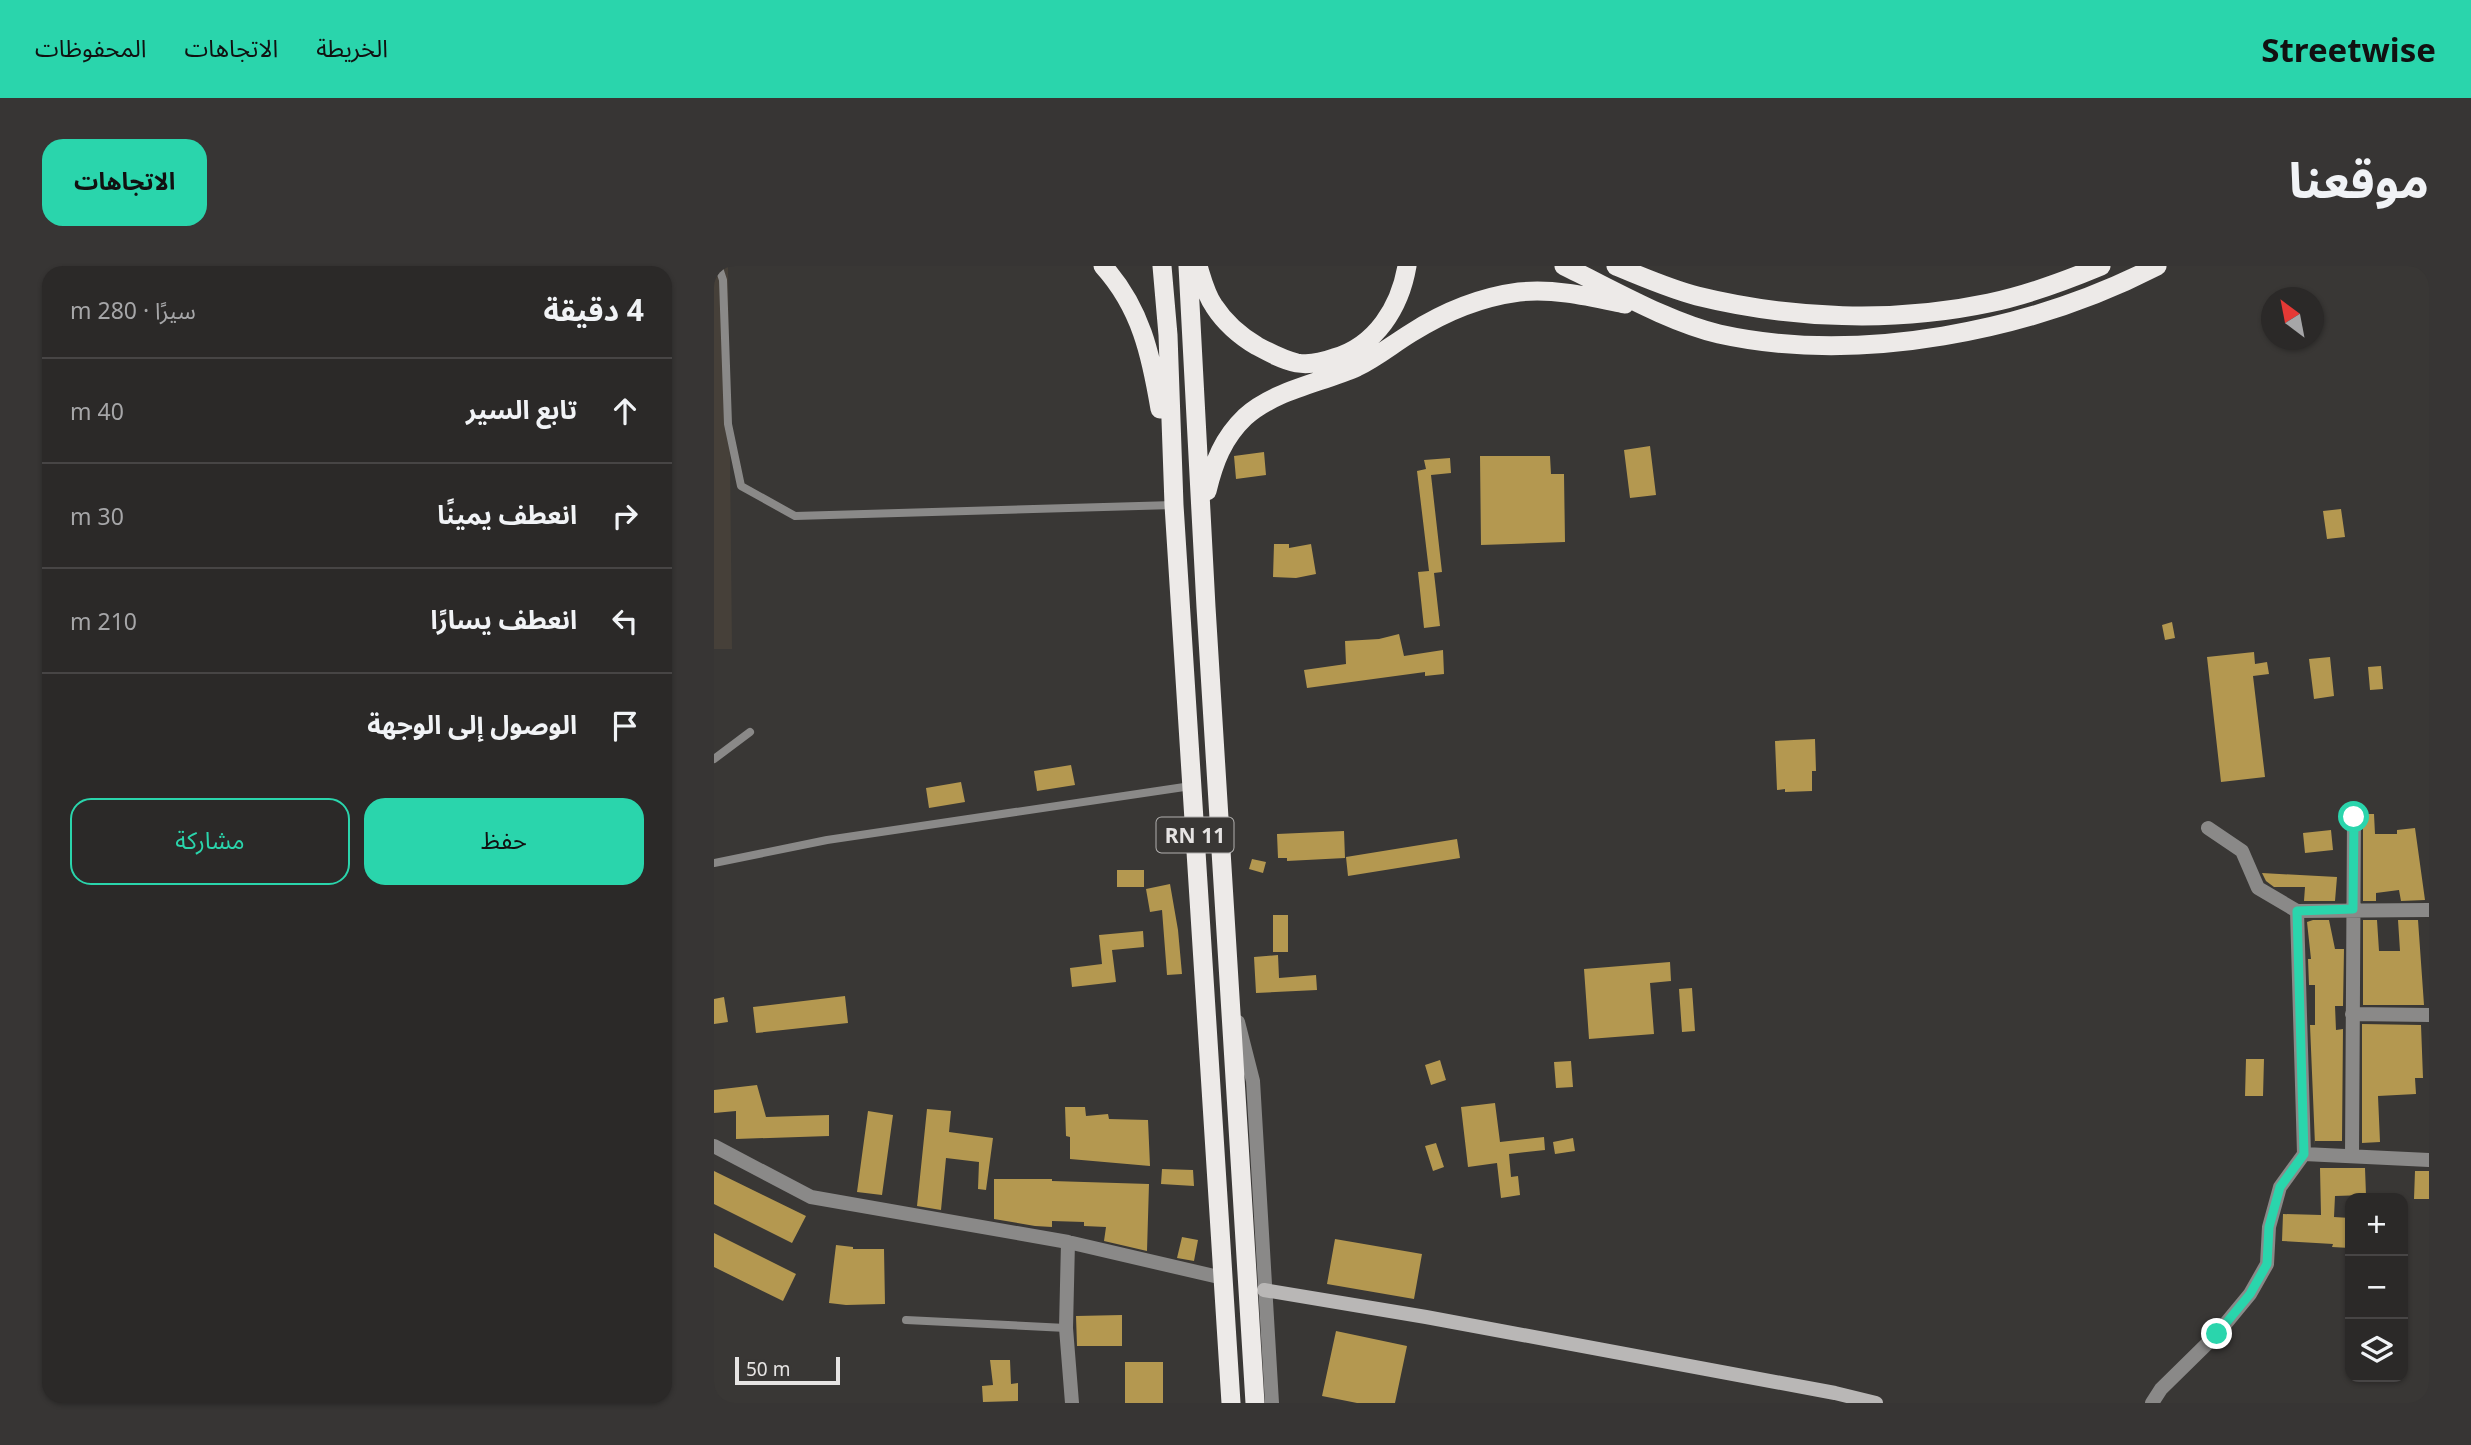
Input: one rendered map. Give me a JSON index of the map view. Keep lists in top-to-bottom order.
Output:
{
  "streets": {
    "highway": ["RN 11"]
  },
  "scale_bar": "50 m",
  "north": "top left",
  "page": {
    "header": "Streetwise",
    "nav": ["الخريطة", "الاتجاهات", "المحفوظات"],
    "title": "موقعنا",
    "buttons": [
      "الاتجاهات",
      ["حفظ", "مشاركة"]
    ],
    "heading": ["4 دقيقة", "سيرًا · 280 m"],
    "list": [
      ["تابع السير", "40 m"],
      ["انعطف يمينًا", "30 m"],
      ["انعطف يسارًا", "210 m"],
      "الوصول إلى الوجهة"
    ],
    "map_buttons": ["+", "−"],
    "scale": "50 m"
  }
}
